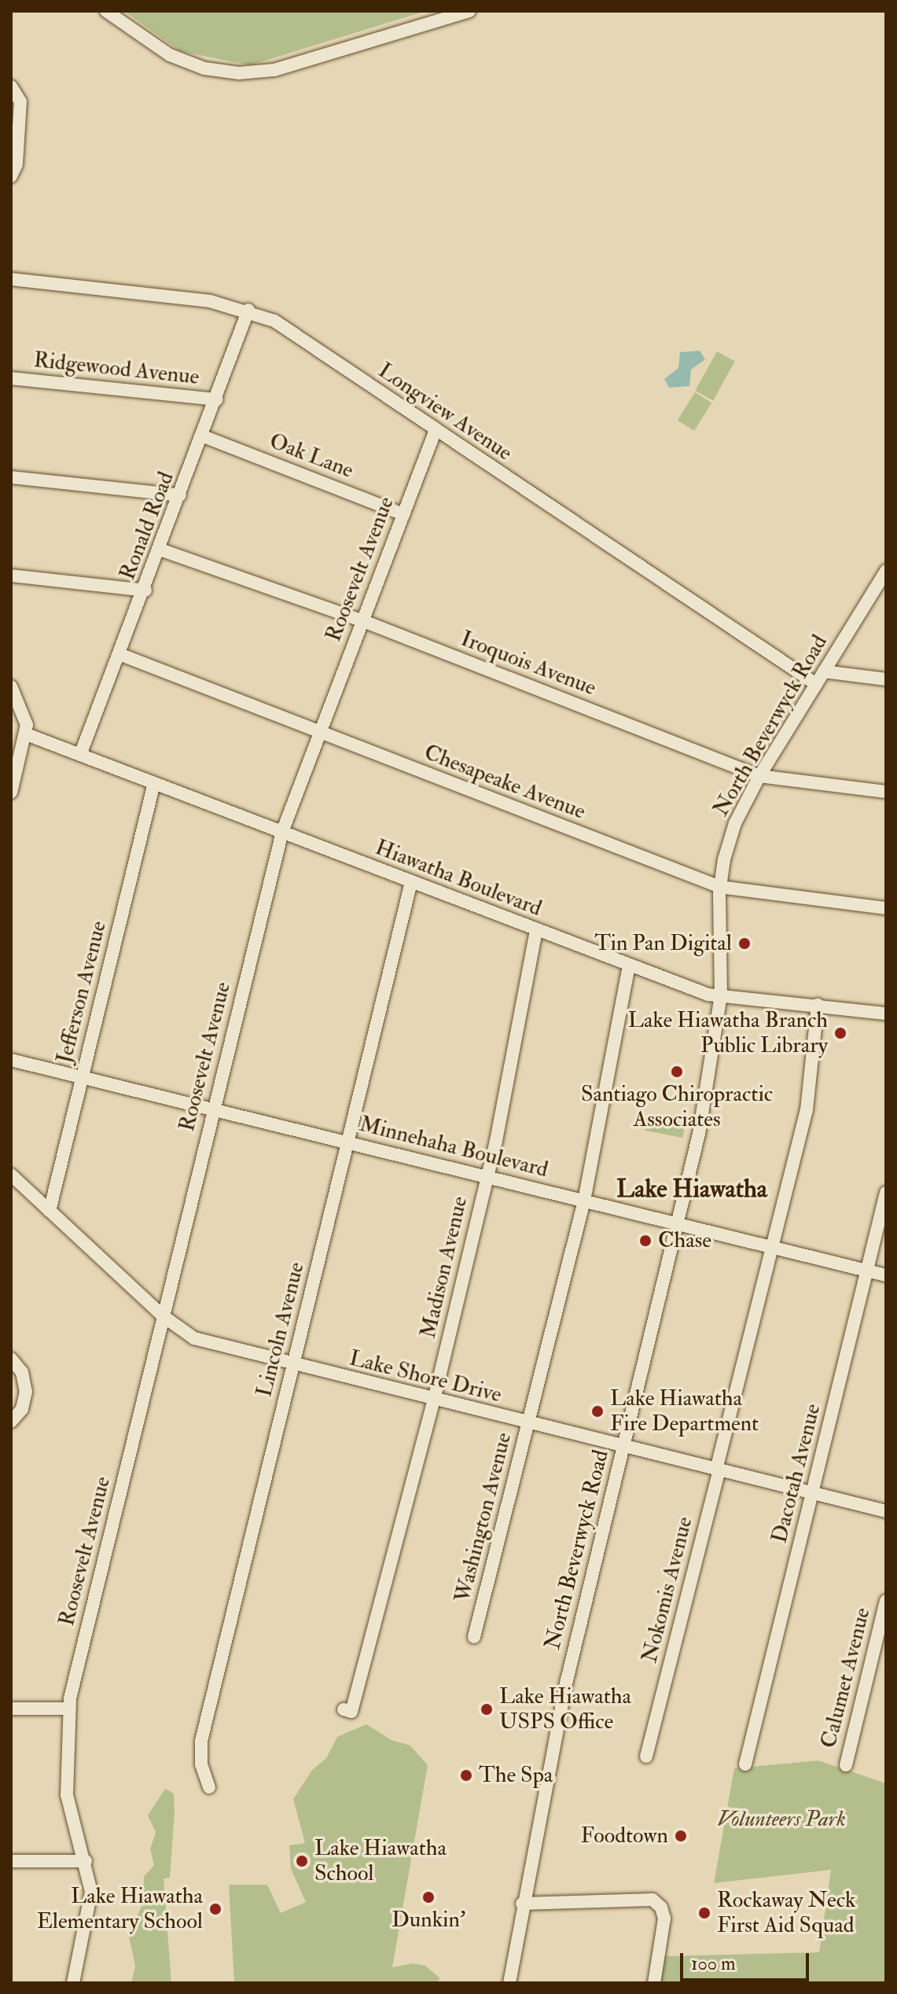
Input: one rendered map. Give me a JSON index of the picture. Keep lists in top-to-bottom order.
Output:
{
  "streets": {
    "street": [
      "Ridgewood Avenue",
      "Longview Avenue",
      "Oak Lane",
      "Ronald Road",
      "Roosevelt Avenue",
      "Iroquois Avenue",
      "North Beverwyck Road",
      "Chesapeake Avenue",
      "Hiawatha Boulevard",
      "Jefferson Avenue",
      "Minnehaha Boulevard",
      "Madison Avenue",
      "Lincoln Avenue",
      "Lake Shore Drive",
      "Dacotah Avenue",
      "Washington Avenue",
      "Nokomis Avenue",
      "Calumet Avenue"
    ]
  },
  "crossings": [
    ["Ridgewood Avenue", "Ronald Road"],
    ["Longview Avenue", "Ronald Road"],
    ["Longview Avenue", "Roosevelt Avenue"],
    ["Longview Avenue", "North Beverwyck Road"],
    ["Oak Lane", "Ronald Road"],
    ["Oak Lane", "Roosevelt Avenue"],
    ["Ronald Road", "Iroquois Avenue"],
    ["Ronald Road", "Chesapeake Avenue"],
    ["Ronald Road", "Hiawatha Boulevard"],
    ["Roosevelt Avenue", "Iroquois Avenue"],
    ["Roosevelt Avenue", "Chesapeake Avenue"],
    ["Roosevelt Avenue", "Hiawatha Boulevard"],
    ["Roosevelt Avenue", "Minnehaha Boulevard"],
    ["Roosevelt Avenue", "Lake Shore Drive"],
    ["Iroquois Avenue", "North Beverwyck Road"],
    ["North Beverwyck Road", "Chesapeake Avenue"],
    ["North Beverwyck Road", "Hiawatha Boulevard"],
    ["North Beverwyck Road", "Minnehaha Boulevard"],
    ["North Beverwyck Road", "Lake Shore Drive"],
    ["Hiawatha Boulevard", "Jefferson Avenue"],
    ["Hiawatha Boulevard", "Madison Avenue"],
    ["Hiawatha Boulevard", "Lincoln Avenue"],
    ["Hiawatha Boulevard", "Washington Avenue"],
    ["Hiawatha Boulevard", "Nokomis Avenue"],
    ["Jefferson Avenue", "Minnehaha Boulevard"],
    ["Jefferson Avenue", "Lake Shore Drive"],
    ["Minnehaha Boulevard", "Madison Avenue"],
    ["Minnehaha Boulevard", "Lincoln Avenue"],
    ["Minnehaha Boulevard", "Dacotah Avenue"],
    ["Minnehaha Boulevard", "Washington Avenue"],
    ["Minnehaha Boulevard", "Nokomis Avenue"],
    ["Madison Avenue", "Lake Shore Drive"],
    ["Lincoln Avenue", "Lake Shore Drive"],
    ["Lake Shore Drive", "Dacotah Avenue"],
    ["Lake Shore Drive", "Washington Avenue"],
    ["Lake Shore Drive", "Nokomis Avenue"]
  ],
  "districts": ["Lake Hiawatha"],
  "parks": ["Volunteers Park"],
  "places": [
    "Tin Pan Digital",
    "Lake Hiawatha Branch Public Library",
    "Santiago Chiropractic Associates",
    "Chase",
    "Lake Hiawatha Fire Department",
    "Lake Hiawatha USPS Office",
    "The Spa",
    "Foodtown",
    "Lake Hiawatha School",
    "Dunkin'",
    "Lake Hiawatha Elementary School",
    "Rockaway Neck First Aid Squad"
  ],
  "scale_bar": "100 m"
}
